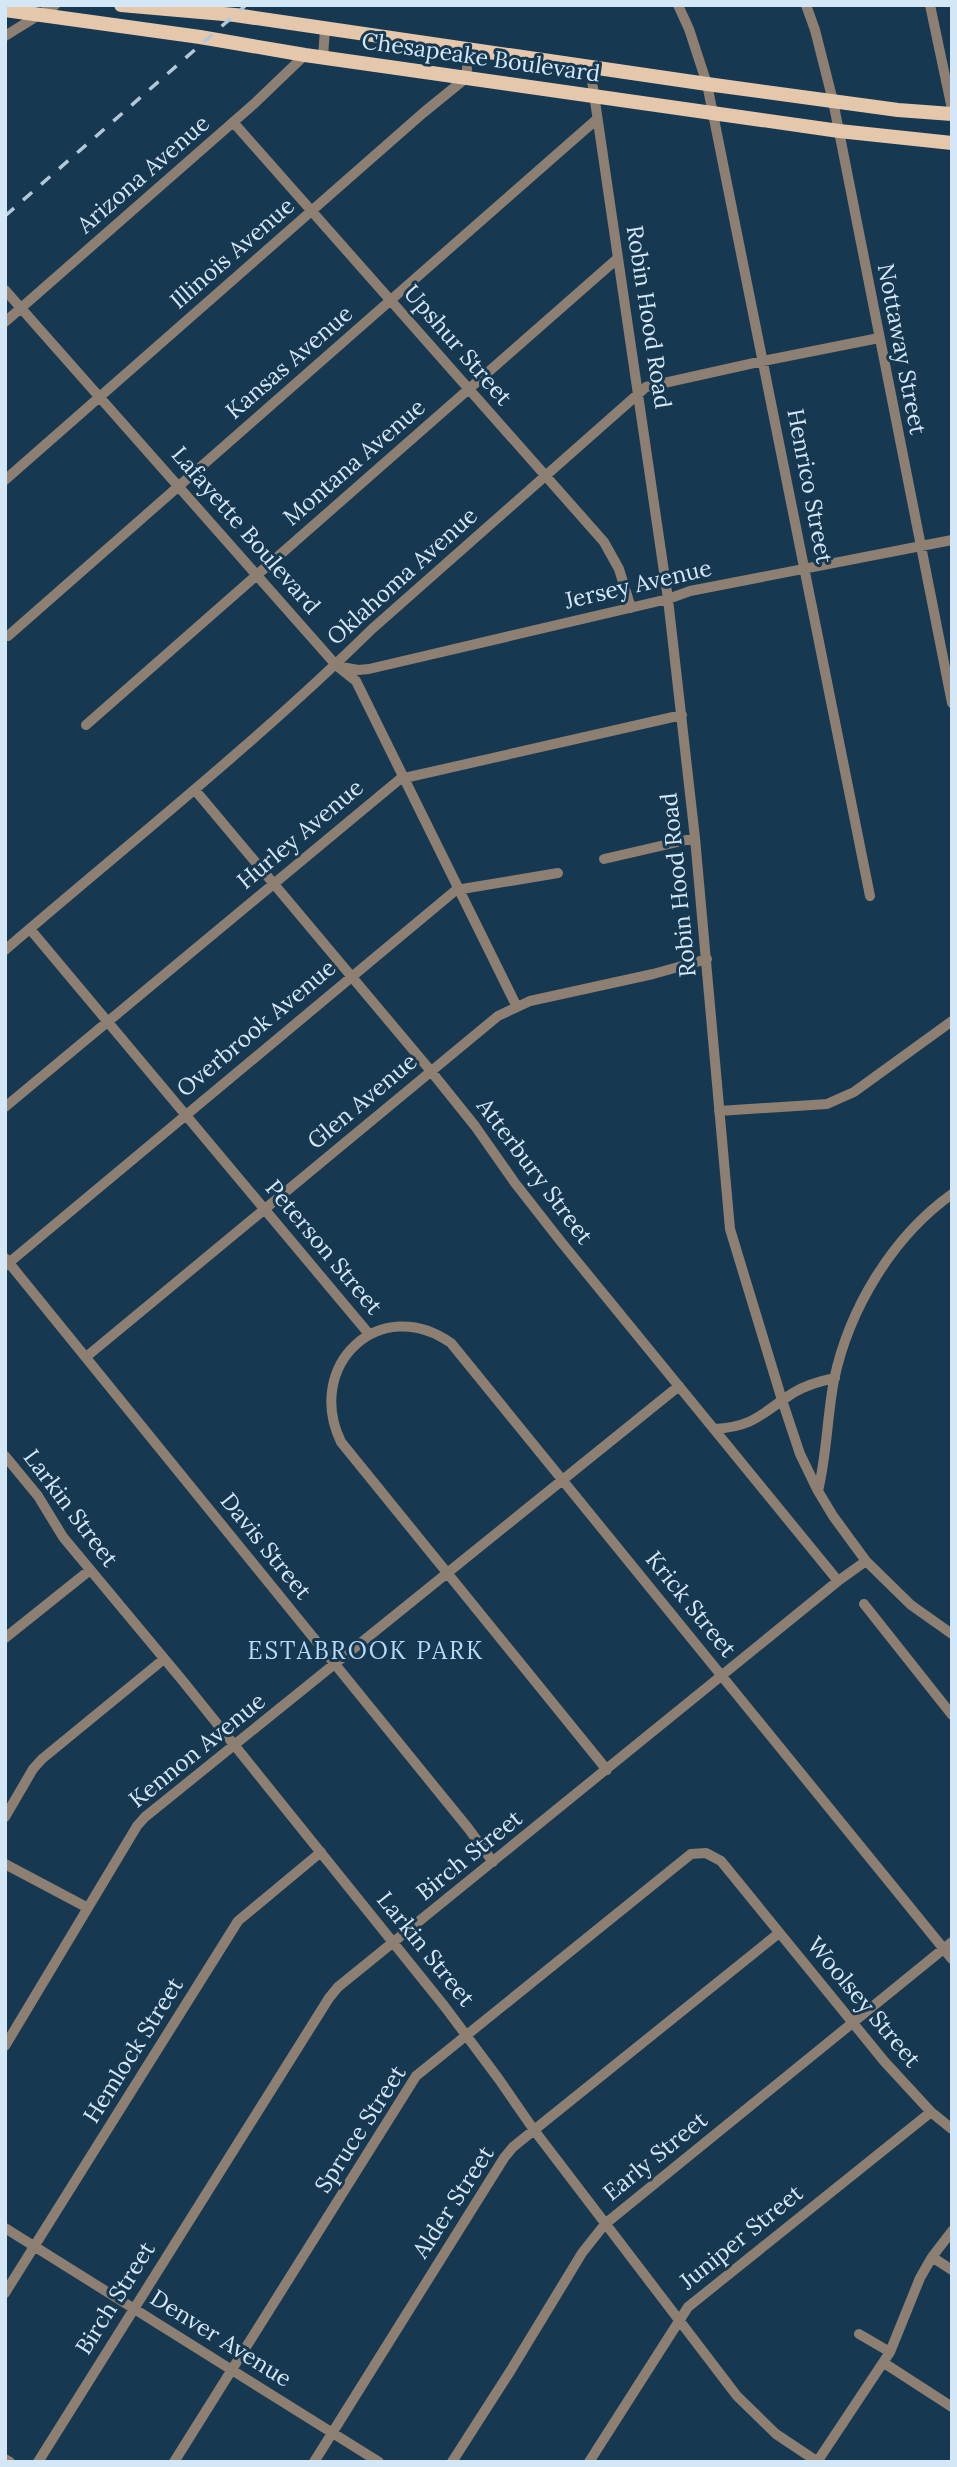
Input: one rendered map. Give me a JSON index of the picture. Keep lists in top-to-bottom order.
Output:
{
  "streets": {
    "main road": ["Chesapeake Boulevard"],
    "street": [
      "Arizona Avenue",
      "Illinois Avenue",
      "Robin Hood Road",
      "Upshur Street",
      "Nottaway Street",
      "Kansas Avenue",
      "Montana Avenue",
      "Henrico Street",
      "Lafayette Boulevard",
      "Oklahoma Avenue",
      "Jersey Avenue",
      "Hurley Avenue",
      "Overbrook Avenue",
      "Glen Avenue",
      "Atterbury Street",
      "Peterson Street",
      "Larkin Street",
      "Davis Street",
      "Krick Street",
      "Kennon Avenue",
      "Birch Street",
      "Woolsey Street",
      "Hemlock Street",
      "Spruce Street",
      "Early Street",
      "Alder Street",
      "Juniper Street",
      "Denver Avenue"
    ]
  },
  "crossings": [
    ["Chesapeake Boulevard", "Arizona Avenue"],
    ["Chesapeake Boulevard", "Illinois Avenue"],
    ["Chesapeake Boulevard", "Robin Hood Road"],
    ["Chesapeake Boulevard", "Nottaway Street"],
    ["Chesapeake Boulevard", "Henrico Street"],
    ["Arizona Avenue", "Upshur Street"],
    ["Arizona Avenue", "Lafayette Boulevard"],
    ["Illinois Avenue", "Upshur Street"],
    ["Illinois Avenue", "Lafayette Boulevard"],
    ["Robin Hood Road", "Kansas Avenue"],
    ["Robin Hood Road", "Montana Avenue"],
    ["Robin Hood Road", "Oklahoma Avenue"],
    ["Robin Hood Road", "Jersey Avenue"],
    ["Robin Hood Road", "Hurley Avenue"],
    ["Robin Hood Road", "Glen Avenue"],
    ["Robin Hood Road", "Birch Street"],
    ["Upshur Street", "Kansas Avenue"],
    ["Upshur Street", "Montana Avenue"],
    ["Upshur Street", "Oklahoma Avenue"],
    ["Upshur Street", "Jersey Avenue"],
    ["Nottaway Street", "Oklahoma Avenue"],
    ["Nottaway Street", "Jersey Avenue"],
    ["Kansas Avenue", "Lafayette Boulevard"],
    ["Montana Avenue", "Lafayette Boulevard"],
    ["Henrico Street", "Oklahoma Avenue"],
    ["Henrico Street", "Jersey Avenue"],
    ["Lafayette Boulevard", "Oklahoma Avenue"],
    ["Lafayette Boulevard", "Jersey Avenue"],
    ["Lafayette Boulevard", "Hurley Avenue"],
    ["Lafayette Boulevard", "Overbrook Avenue"],
    ["Lafayette Boulevard", "Glen Avenue"],
    ["Oklahoma Avenue", "Jersey Avenue"],
    ["Oklahoma Avenue", "Atterbury Street"],
    ["Oklahoma Avenue", "Peterson Street"],
    ["Hurley Avenue", "Atterbury Street"],
    ["Hurley Avenue", "Peterson Street"],
    ["Overbrook Avenue", "Atterbury Street"],
    ["Overbrook Avenue", "Peterson Street"],
    ["Overbrook Avenue", "Davis Street"],
    ["Glen Avenue", "Atterbury Street"],
    ["Glen Avenue", "Peterson Street"],
    ["Glen Avenue", "Davis Street"],
    ["Atterbury Street", "Kennon Avenue"],
    ["Atterbury Street", "Birch Street"],
    ["Peterson Street", "Krick Street"],
    ["Peterson Street", "Kennon Avenue"],
    ["Peterson Street", "Birch Street"],
    ["Larkin Street", "Kennon Avenue"],
    ["Larkin Street", "Birch Street"],
    ["Larkin Street", "Hemlock Street"],
    ["Larkin Street", "Spruce Street"],
    ["Larkin Street", "Early Street"],
    ["Larkin Street", "Alder Street"],
    ["Larkin Street", "Juniper Street"],
    ["Davis Street", "Kennon Avenue"],
    ["Davis Street", "Birch Street"],
    ["Krick Street", "Kennon Avenue"],
    ["Krick Street", "Birch Street"],
    ["Krick Street", "Early Street"],
    ["Birch Street", "Denver Avenue"],
    ["Woolsey Street", "Spruce Street"],
    ["Woolsey Street", "Early Street"],
    ["Woolsey Street", "Alder Street"],
    ["Woolsey Street", "Juniper Street"],
    ["Hemlock Street", "Denver Avenue"],
    ["Spruce Street", "Denver Avenue"],
    ["Alder Street", "Denver Avenue"]
  ],
  "districts": ["ESTABROOK PARK"]
}
